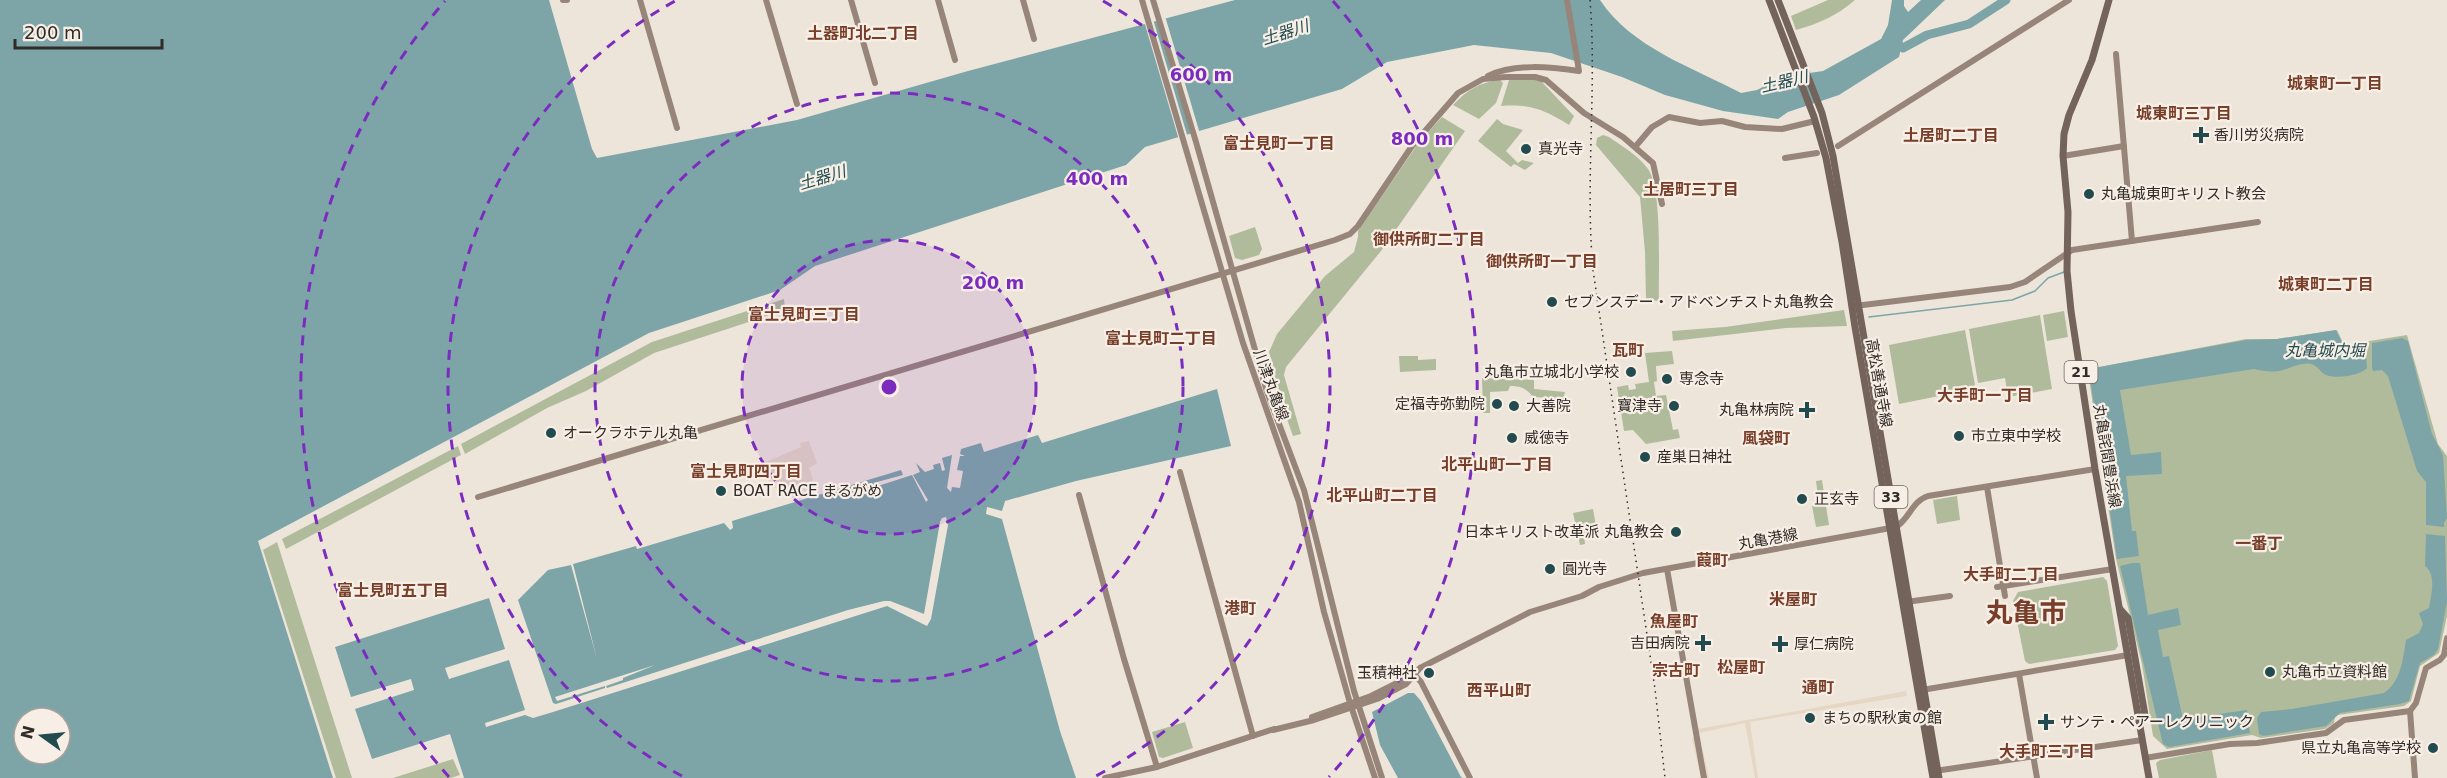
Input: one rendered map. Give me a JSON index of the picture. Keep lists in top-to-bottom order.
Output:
{
  "streets": {
    "main road": [
      "21",
      "高松善通寺線",
      "丸亀詫間豊浜線",
      "33"
    ],
    "street": ["川津丸亀線", "丸亀港線"]
  },
  "crossings": [
    ["高松善通寺線", "丸亀港線"],
    ["川津丸亀線", "丸亀港線"]
  ],
  "districts": [
    "土器町北二丁目",
    "城東町一丁目",
    "城東町三丁目",
    "土居町二丁目",
    "富士見町一丁目",
    "土居町三丁目",
    "御供所町二丁目",
    "御供所町一丁目",
    "城東町二丁目",
    "富士見町三丁目",
    "富士見町二丁目",
    "瓦町",
    "大手町一丁目",
    "風袋町",
    "北平山町一丁目",
    "富士見町四丁目",
    "北平山町二丁目",
    "一番丁",
    "葭町",
    "大手町二丁目",
    "富士見町五丁目",
    "米屋町",
    "港町",
    "丸亀市",
    "魚屋町",
    "松屋町",
    "宗古町",
    "通町",
    "西平山町",
    "大手町三丁目"
  ],
  "water": ["土器川", "丸亀城内堀"],
  "places": {
    "health": [
      "香川労災病院",
      "丸亀林病院",
      "吉田病院",
      "厚仁病院",
      "サンテ・ペアーレクリニック"
    ],
    "other": [
      "真光寺",
      "丸亀城東町キリスト教会",
      "セブンスデー・アドベンチスト丸亀教会",
      "丸亀市立城北小学校",
      "専念寺",
      "定福寺弥勤院",
      "大善院",
      "寶津寺",
      "オークラホテル丸亀",
      "市立東中学校",
      "威徳寺",
      "産巣日神社",
      "BOAT RACE まるがめ",
      "正玄寺",
      "日本キリスト改革派 丸亀教会",
      "圓光寺",
      "丸亀市立資料館",
      "玉積神社",
      "まちの駅秋寅の館",
      "県立丸亀高等学校"
    ]
  },
  "scale_bar": "200 m",
  "north": "left",
  "rings": [
    "600 m",
    "800 m",
    "400 m",
    "200 m"
  ]
}
